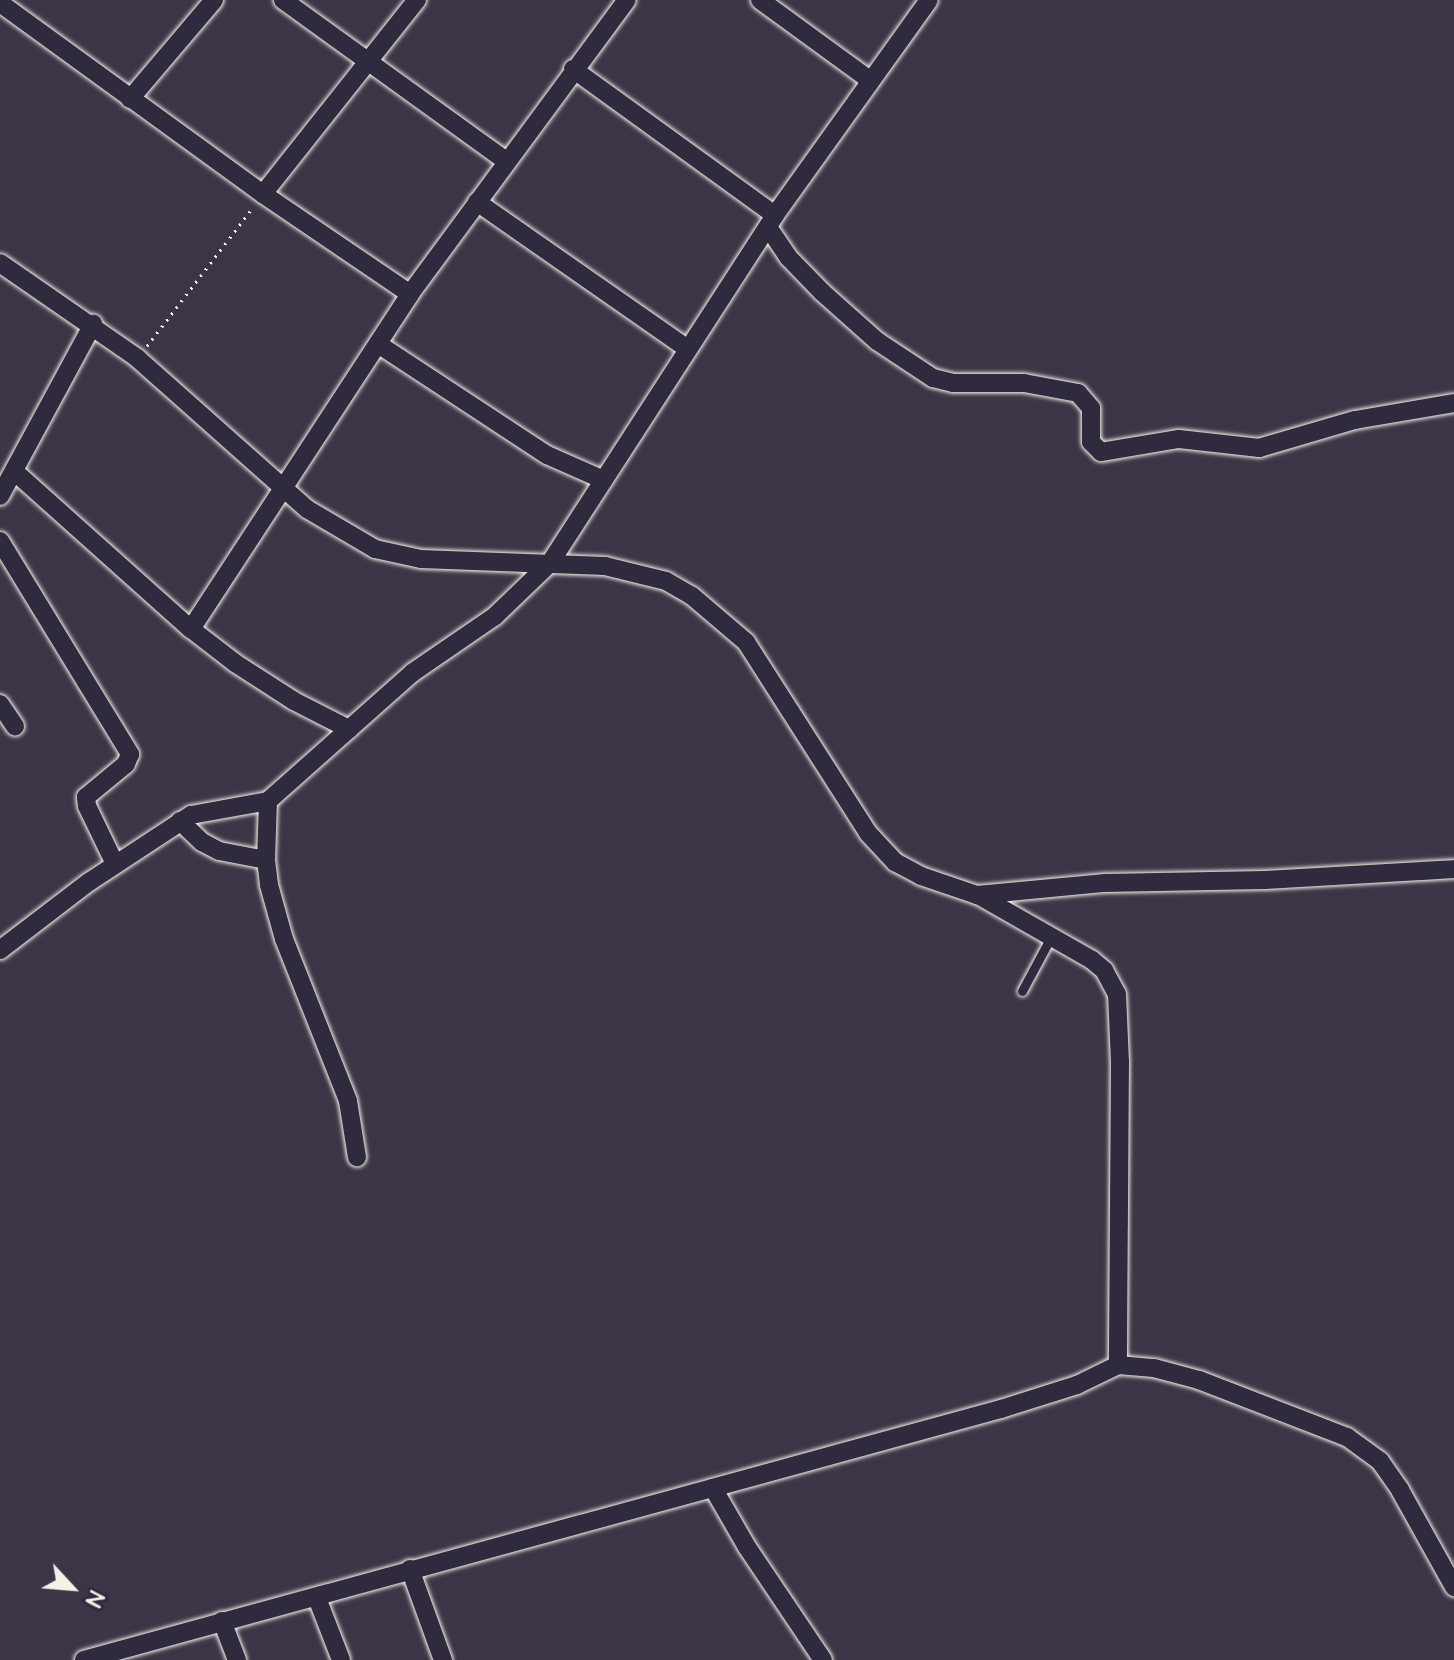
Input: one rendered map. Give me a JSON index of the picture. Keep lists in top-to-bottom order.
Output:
{
  "north": "bottom right"
}
